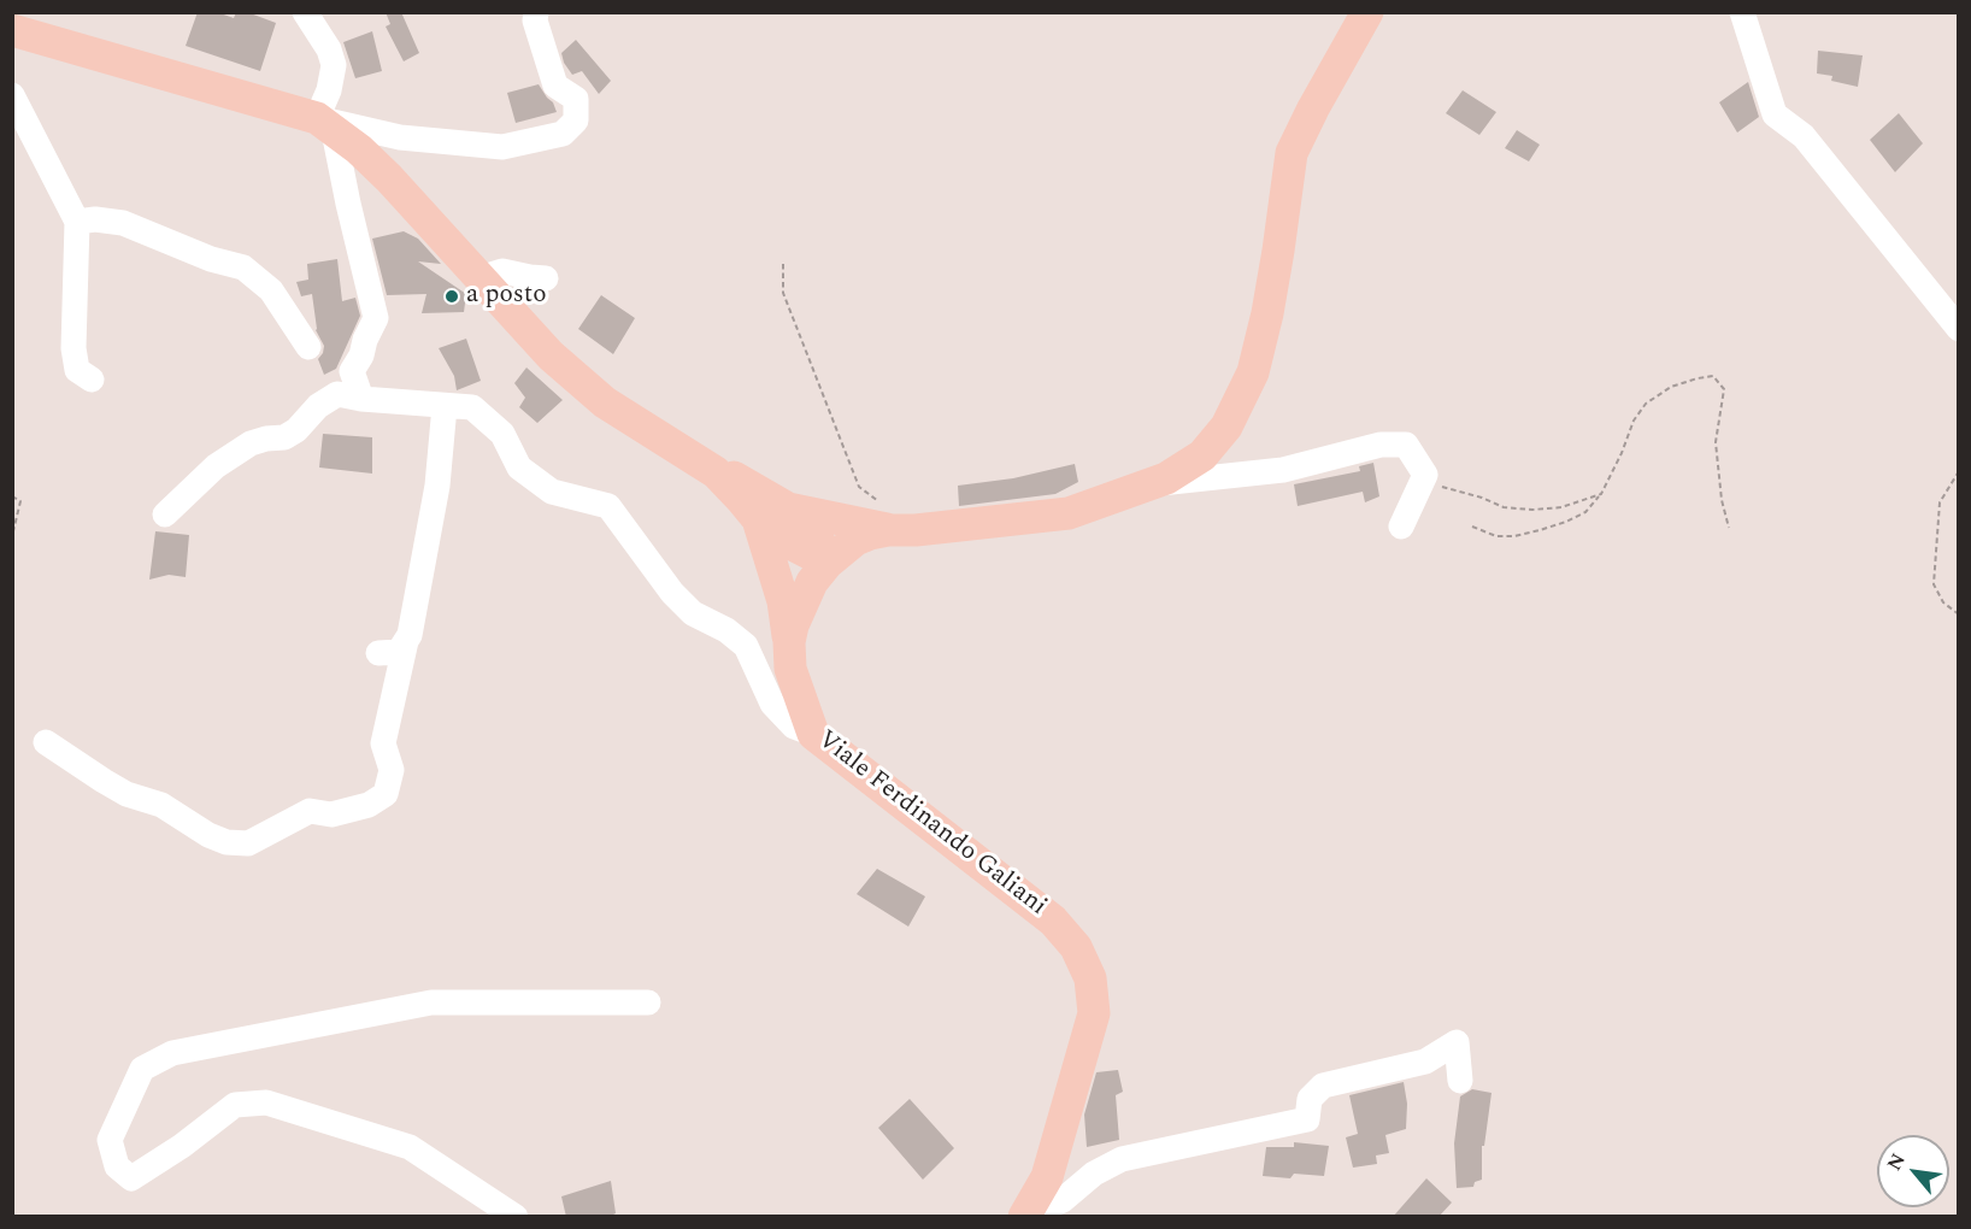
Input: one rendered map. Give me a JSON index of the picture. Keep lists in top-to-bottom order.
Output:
{
  "streets": {
    "main road": ["Viale Ferdinando Galiani"]
  },
  "places": ["a posto"],
  "north": "top left"
}
